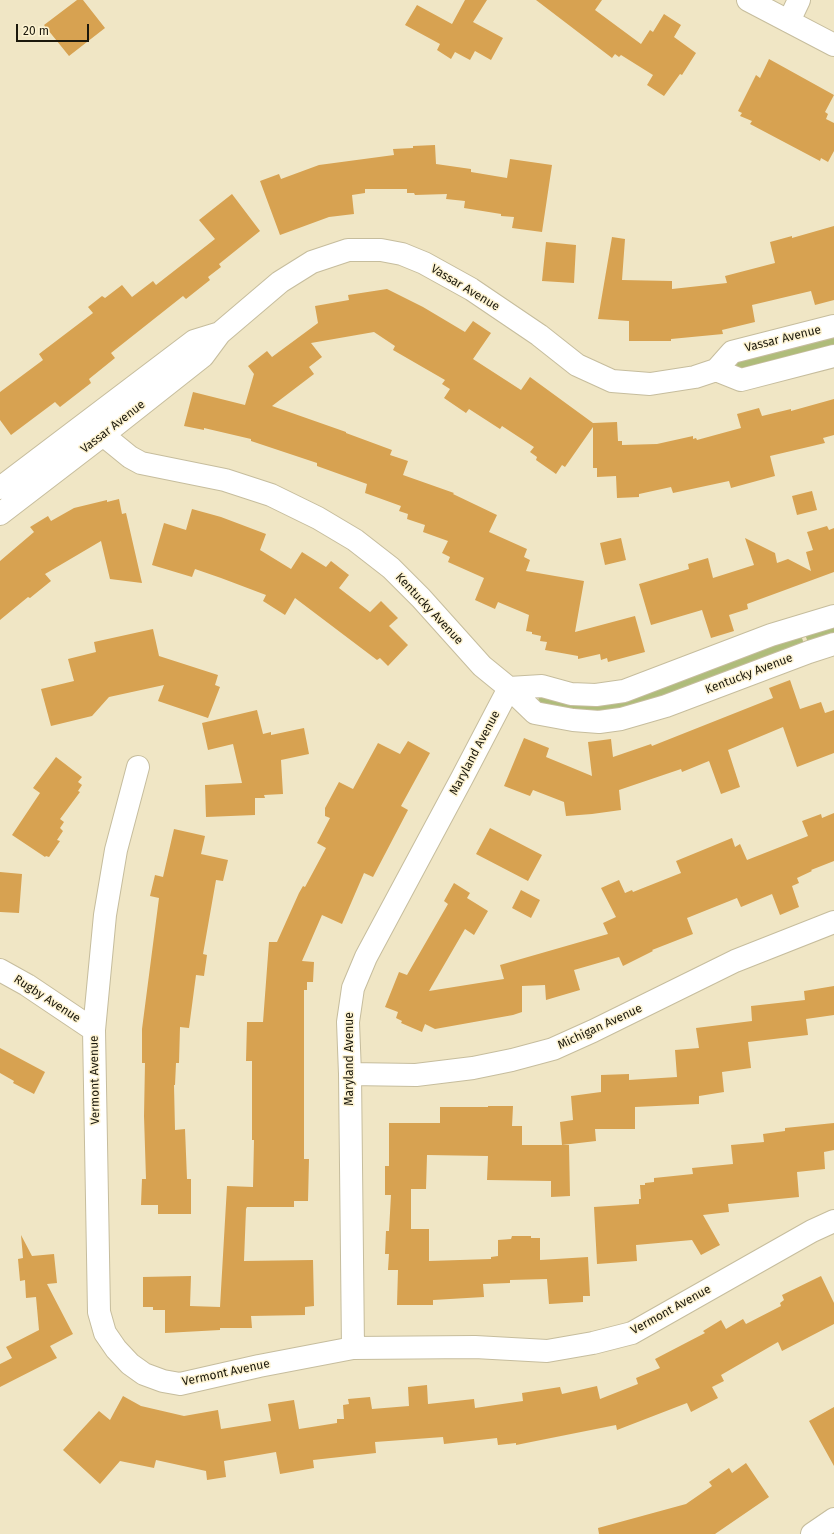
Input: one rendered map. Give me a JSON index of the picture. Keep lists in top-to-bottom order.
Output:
{
  "streets": {
    "street": [
      "Vassar Avenue",
      "Kentucky Avenue",
      "Maryland Avenue",
      "Rugby Avenue",
      "Michigan Avenue",
      "Vermont Avenue"
    ]
  },
  "crossings": [
    ["Vassar Avenue", "Kentucky Avenue"],
    ["Kentucky Avenue", "Maryland Avenue"],
    ["Maryland Avenue", "Michigan Avenue"],
    ["Maryland Avenue", "Vermont Avenue"],
    ["Rugby Avenue", "Vermont Avenue"]
  ],
  "scale_bar": "20 m"
}
